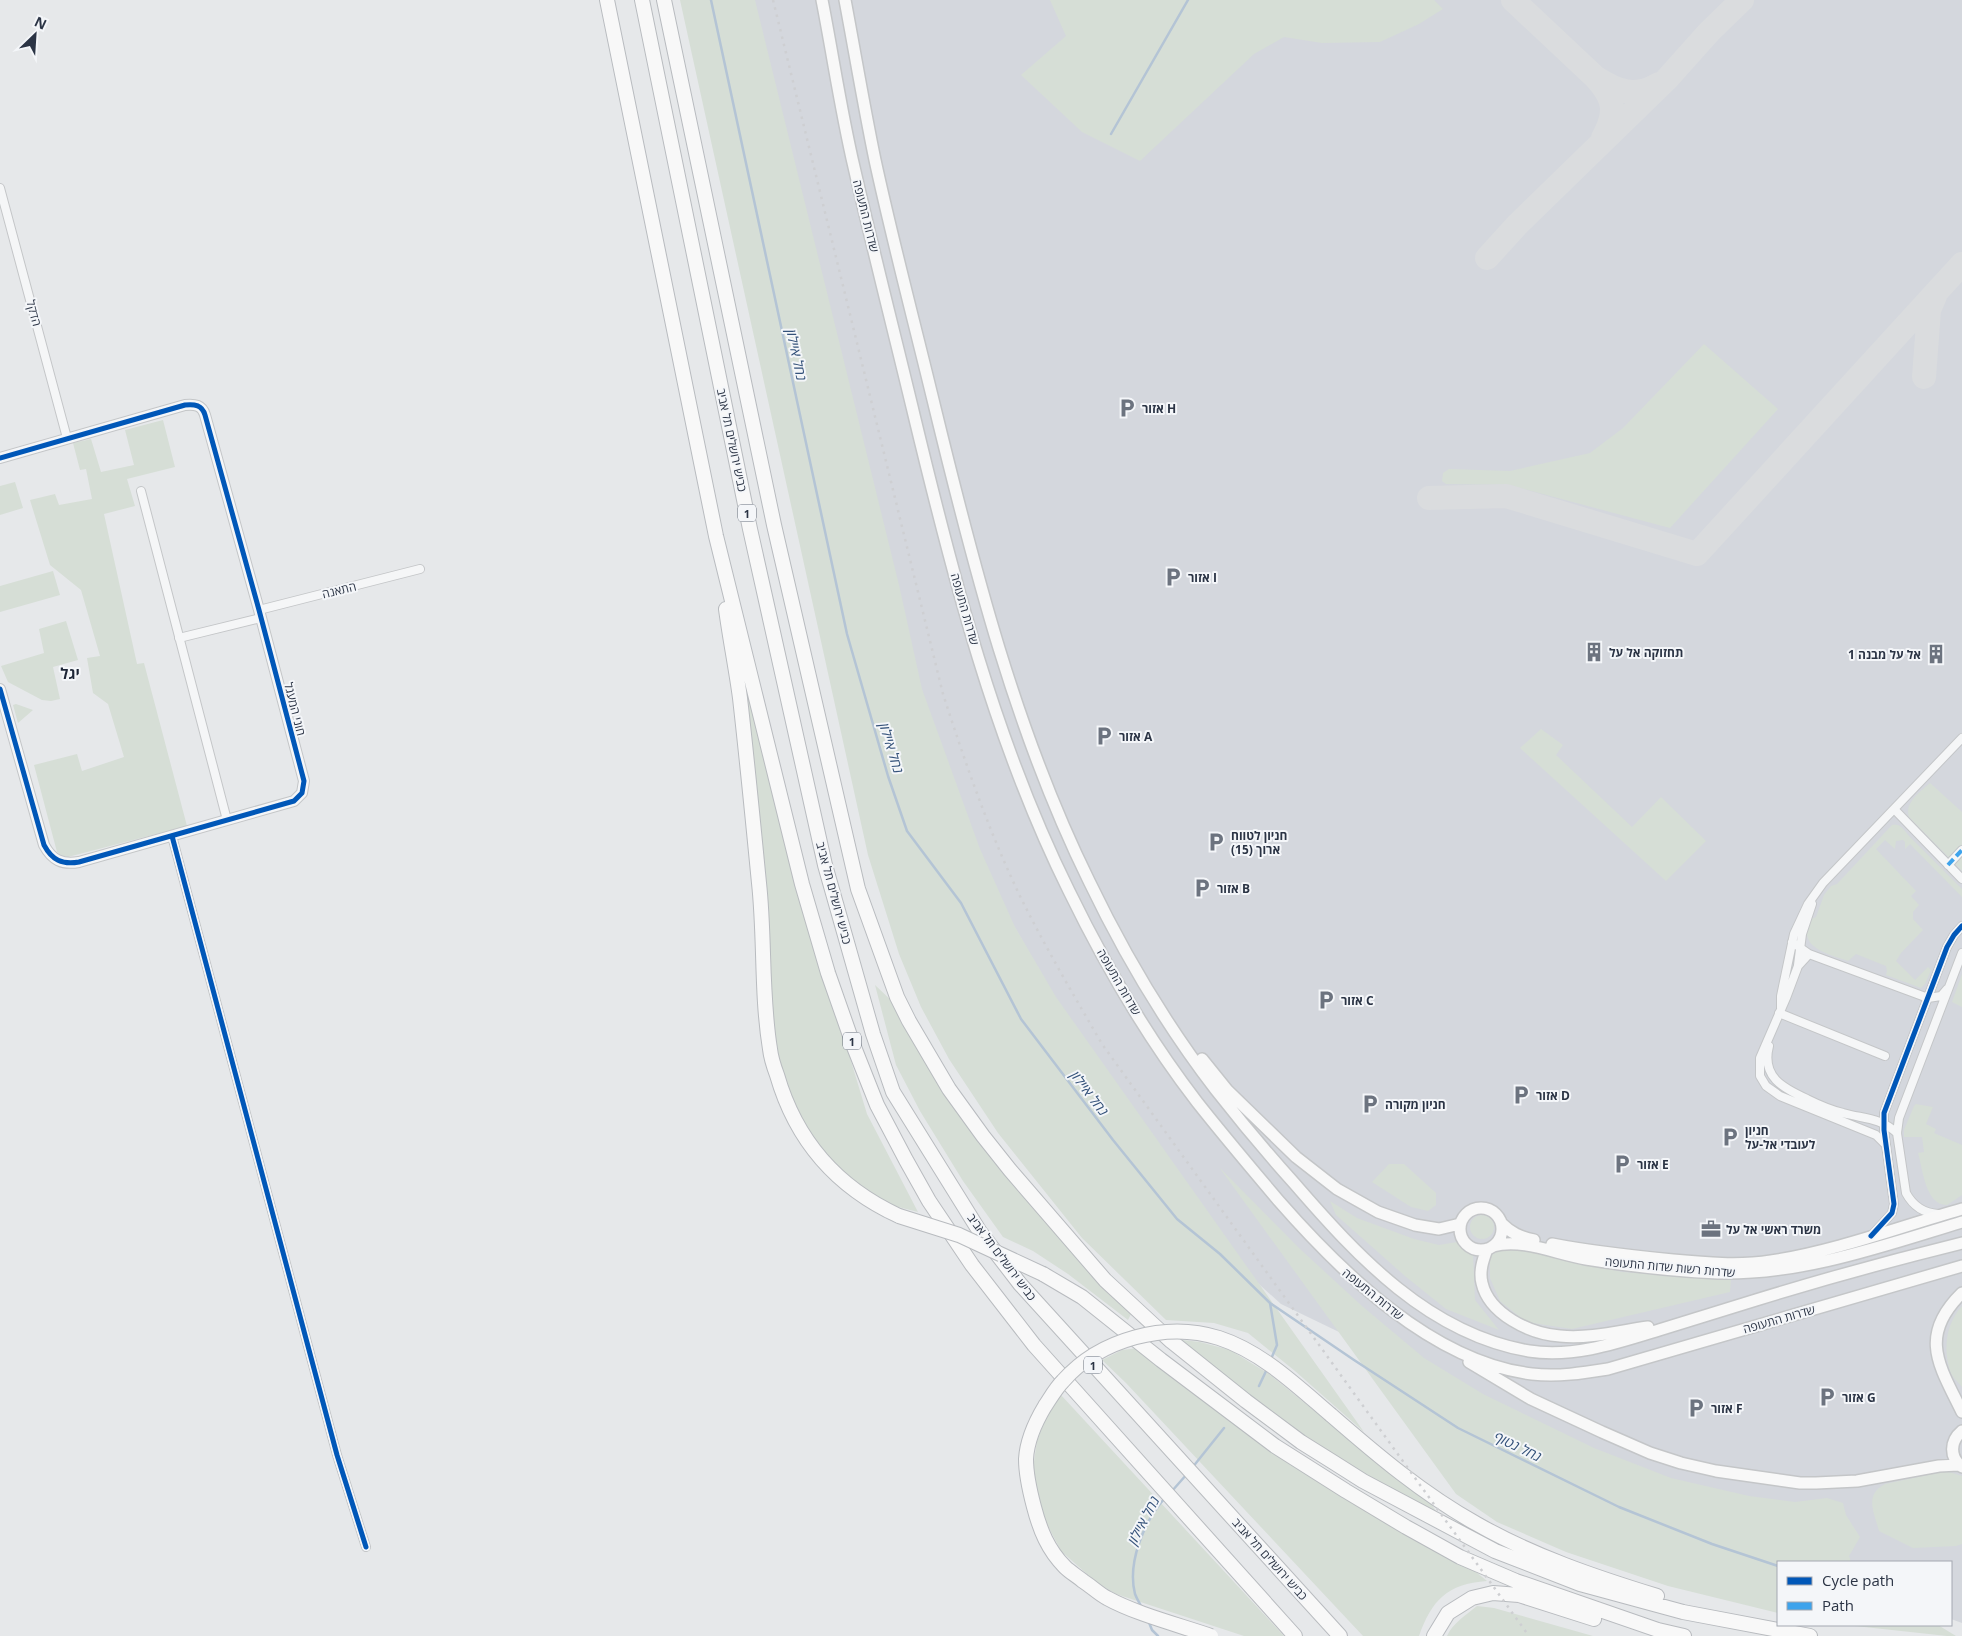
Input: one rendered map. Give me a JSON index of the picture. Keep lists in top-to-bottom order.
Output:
{
  "streets": {
    "highway": ["כביש ירושלים תל אביב", "1"],
    "main road": ["שדרות התעופה", "שדרות רשות שדות התעופה"],
    "street": ["הדקל", "התאנה", "חוני המעגל"]
  },
  "crossings": [
    ["הדקל", "חוני המעגל"],
    ["התאנה", "חוני המעגל"]
  ],
  "districts": ["יגל"],
  "water": ["נחל איילון", "נחל נטוף"],
  "places": {
    "parking": [
      "אזור H",
      "אזור I",
      "אזור A",
      "חניון לטווח ארוך (15)",
      "אזור B",
      "אזור C",
      "אזור D",
      "חניון מקורה",
      "חניון לעובדי אל-על",
      "אזור E",
      "אזור G",
      "אזור F"
    ],
    "building": ["תחזוקה אל על", "אל על מבנה 1"],
    "office": ["משרד ראשי אל על"]
  },
  "legend": ["Cycle path", "Path"],
  "north": "top right"
}
